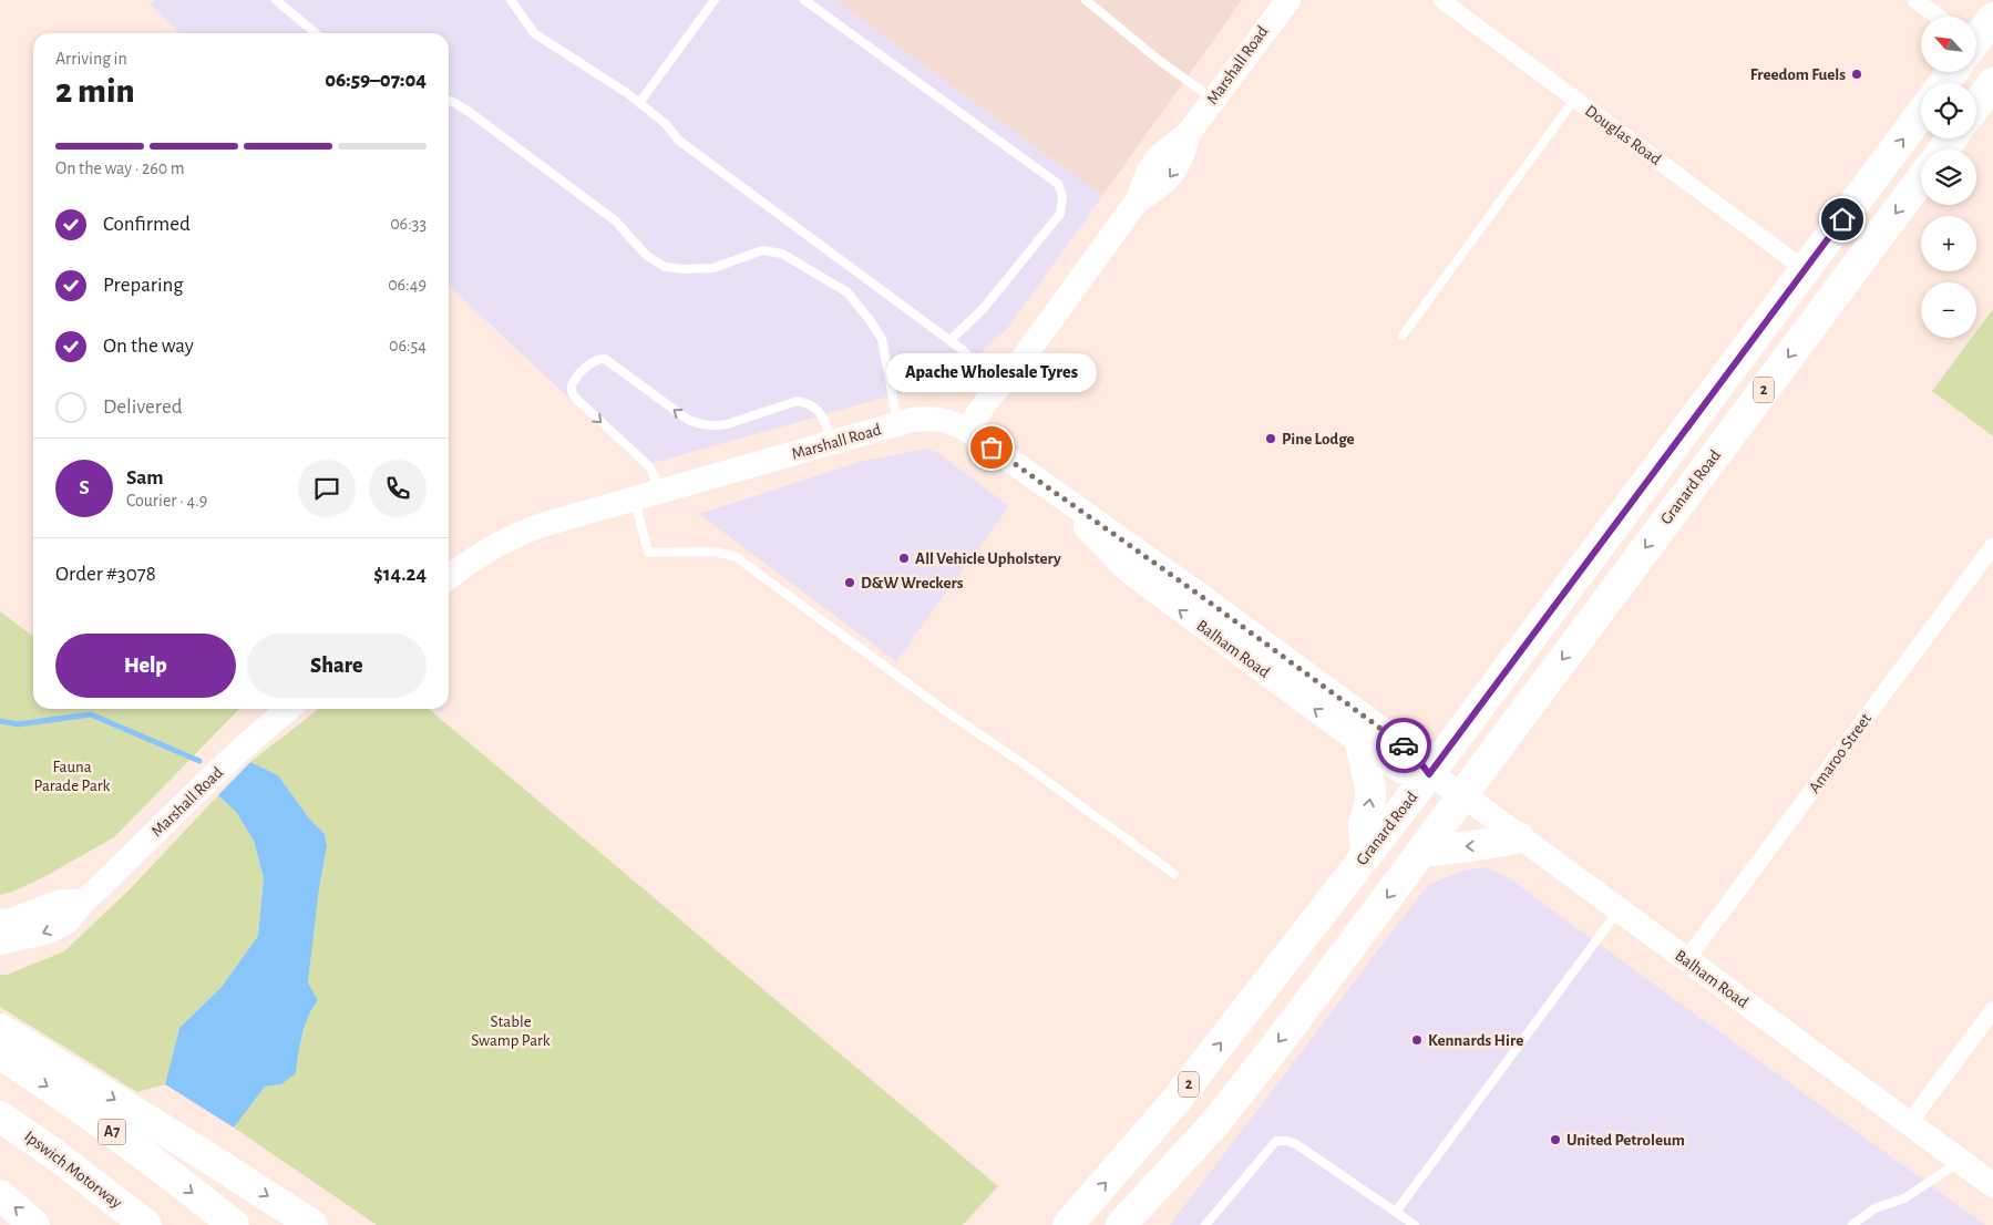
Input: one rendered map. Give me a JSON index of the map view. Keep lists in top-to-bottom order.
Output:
{
  "streets": {
    "highway": [
      "2",
      "Granard Road",
      "A7",
      "Ipswich Motorway"
    ],
    "street": [
      "Marshall Road",
      "Douglas Road",
      "Balham Road",
      "Amaroo Street"
    ]
  },
  "crossings": [
    ["Marshall Road", "Balham Road"],
    ["Douglas Road", "Granard Road"],
    ["Granard Road", "Balham Road"],
    ["Balham Road", "Amaroo Street"]
  ],
  "parks": ["Fauna Parade Park", "Stable Swamp Park"],
  "places": [
    "Freedom Fuels",
    "Pine Lodge",
    "Apache Wholesale Tyres",
    "All Vehicle Upholstery",
    "D&W Wreckers",
    "Kennards Hire",
    "United Petroleum"
  ],
  "north": "top left",
  "page": {
    "map_buttons": ["+", "−"],
    "heading": ["2 min", "Arriving in", "06:59–07:04"],
    "panel": [
      "Sam",
      "Courier · 4.9",
      "Order #3078",
      "$14.24"
    ],
    "bar": "On the way · 260 m",
    "list": [
      ["Confirmed", "06:33"],
      ["Preparing", "06:49"],
      ["On the way", "06:54"],
      "Delivered"
    ],
    "bubble": "Apache Wholesale Tyres",
    "round": "S",
    "buttons": ["Help", "Share"]
  }
}
